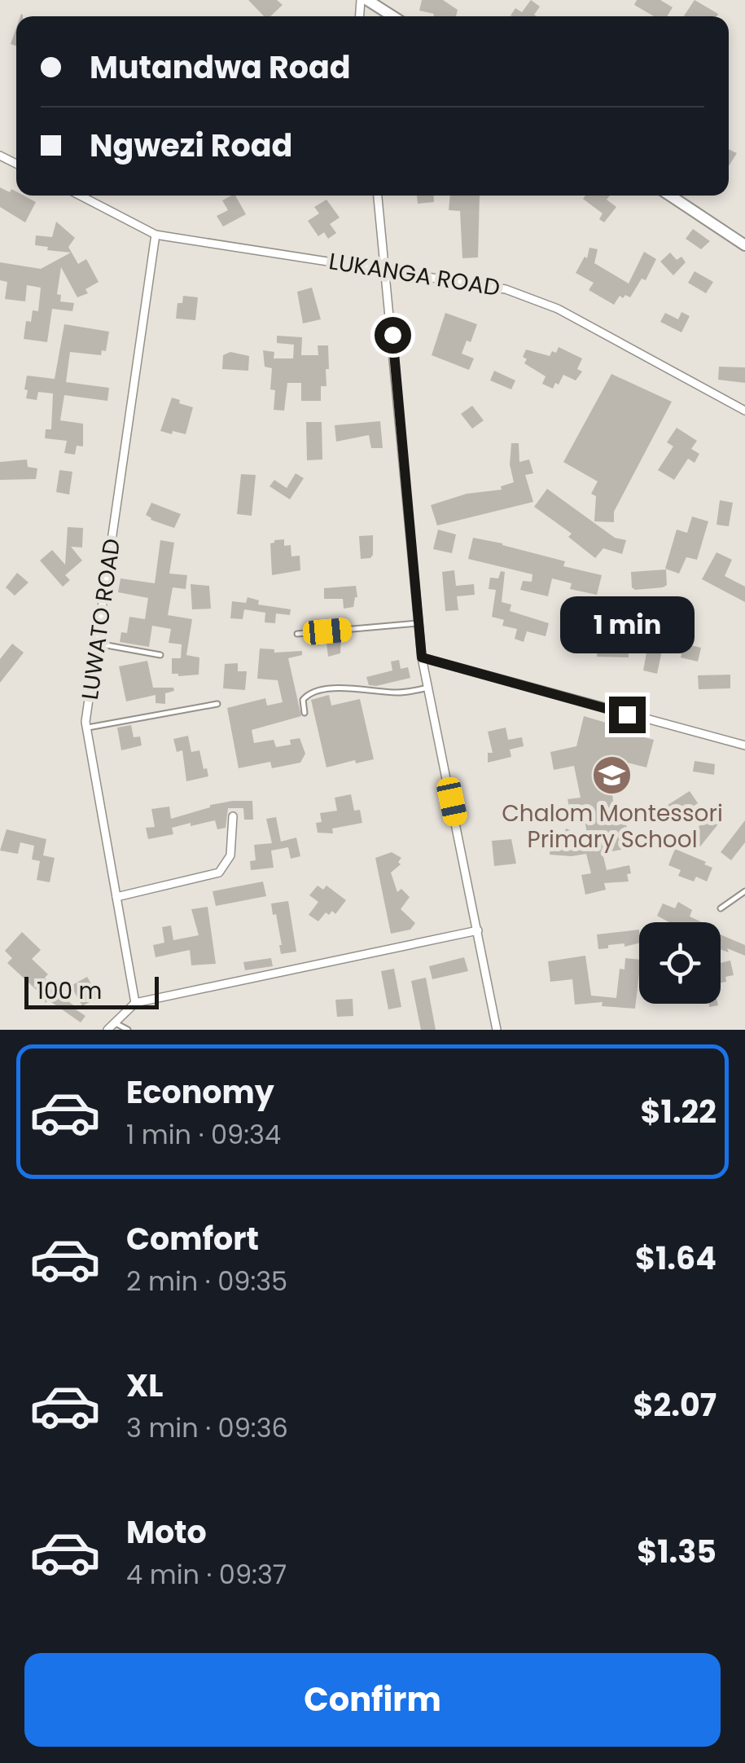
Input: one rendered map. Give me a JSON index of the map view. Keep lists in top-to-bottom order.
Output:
{
  "streets": {
    "street": ["LUKANGA ROAD", "LUWATO ROAD"]
  },
  "crossings": [
    ["LUKANGA ROAD", "LUWATO ROAD"]
  ],
  "places": {
    "school or university": ["Chalom Montessori Primary School"]
  },
  "scale_bar": "100 m",
  "page": {
    "banner": ["Mutandwa Road", "Ngwezi Road"],
    "bubble": "1 min",
    "scale": "100 m",
    "list": [
      {
        "name": "Economy",
        "note": "1 min · 09:34",
        "value": "$1.22"
      },
      {
        "name": "Comfort",
        "note": "2 min · 09:35",
        "value": "$1.64"
      },
      {
        "name": "XL",
        "note": "3 min · 09:36",
        "value": "$2.07"
      },
      {
        "name": "Moto",
        "note": "4 min · 09:37",
        "value": "$1.35"
      }
    ],
    "buttons": "Confirm"
  }
}
